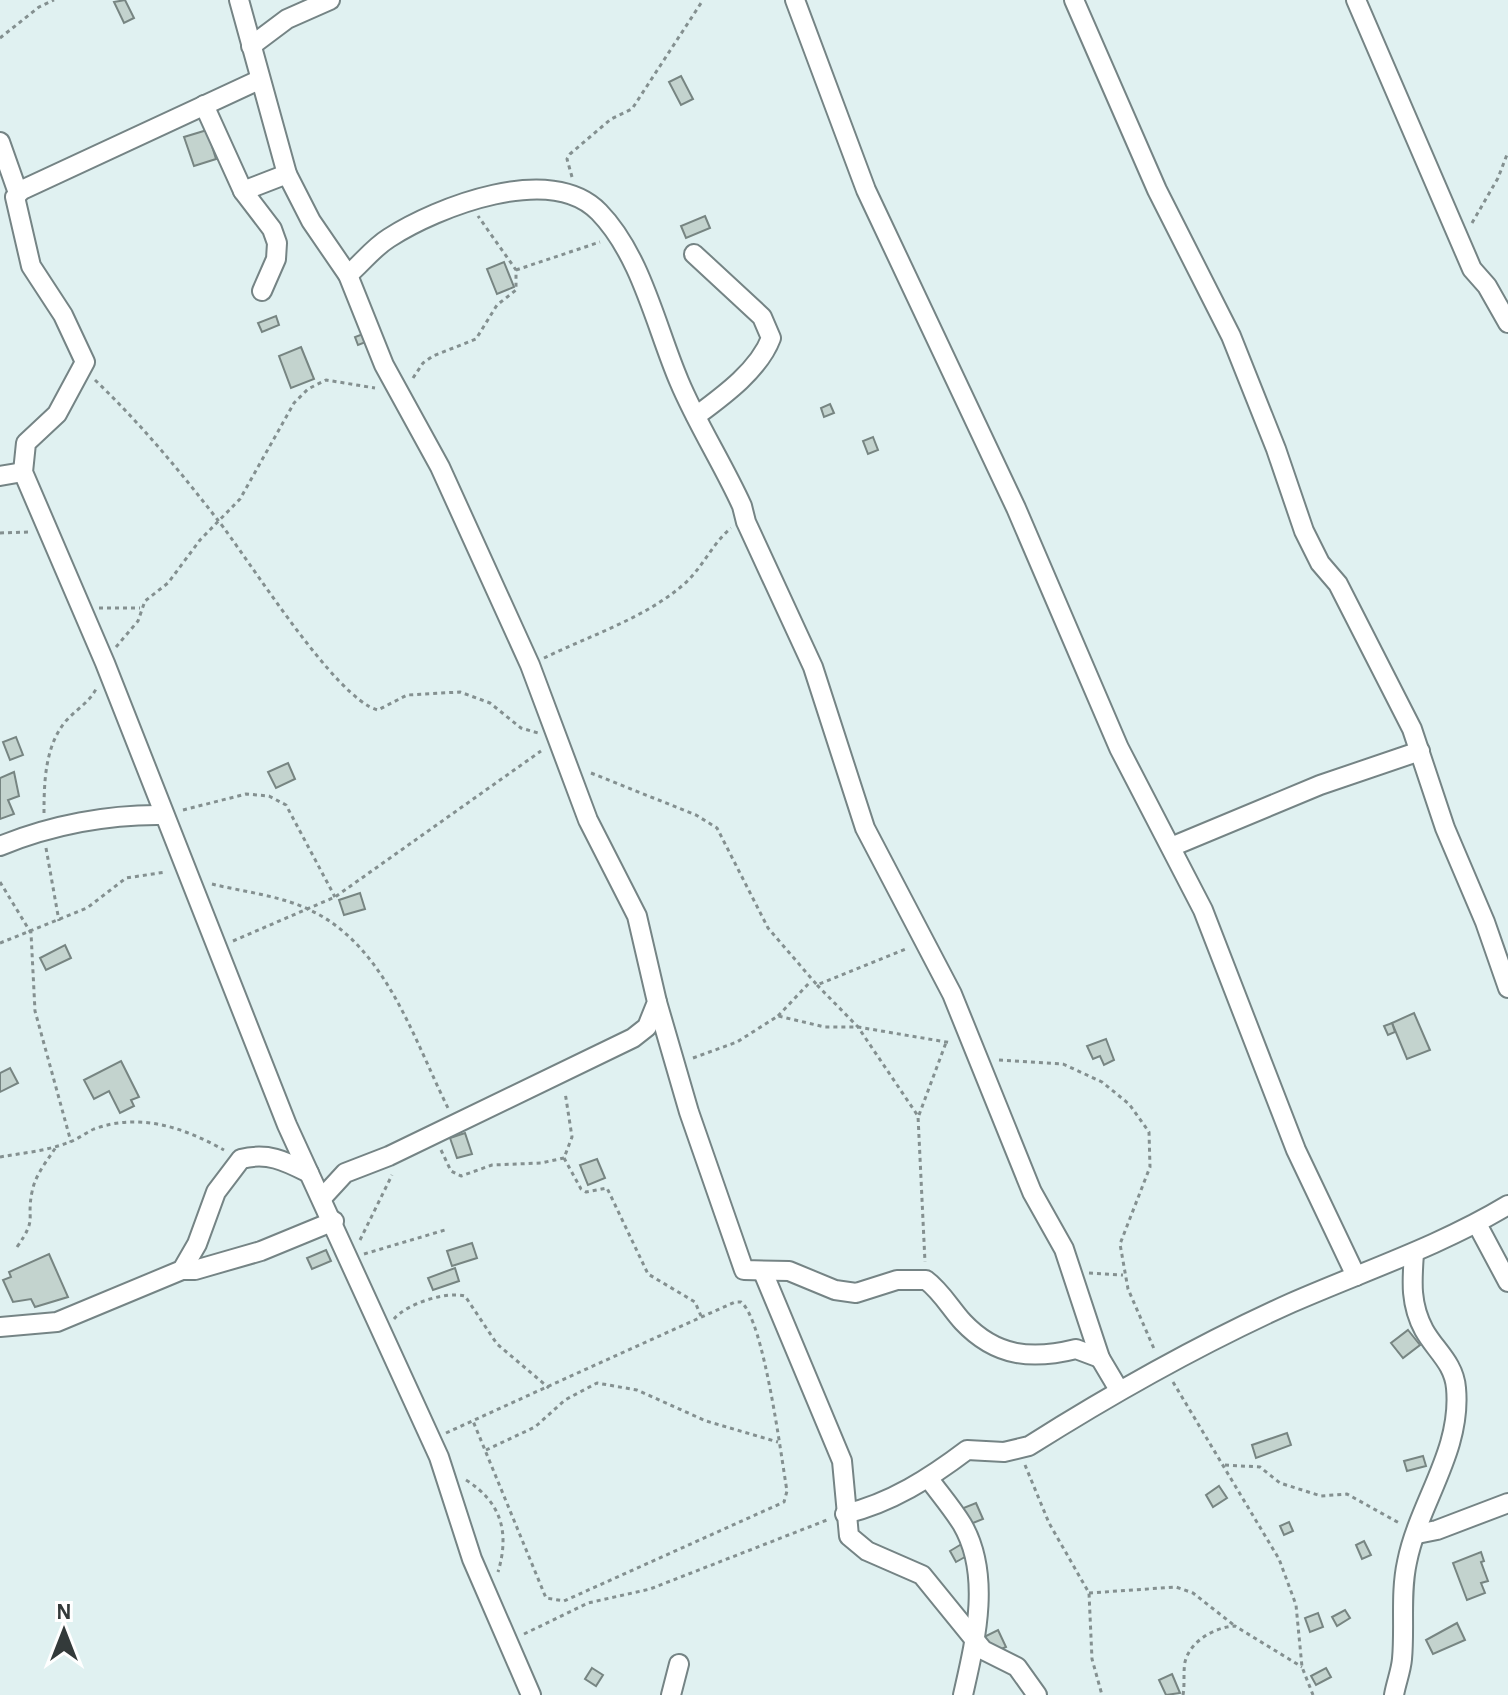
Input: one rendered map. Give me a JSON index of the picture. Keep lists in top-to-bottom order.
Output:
{
  "north": "top"
}
